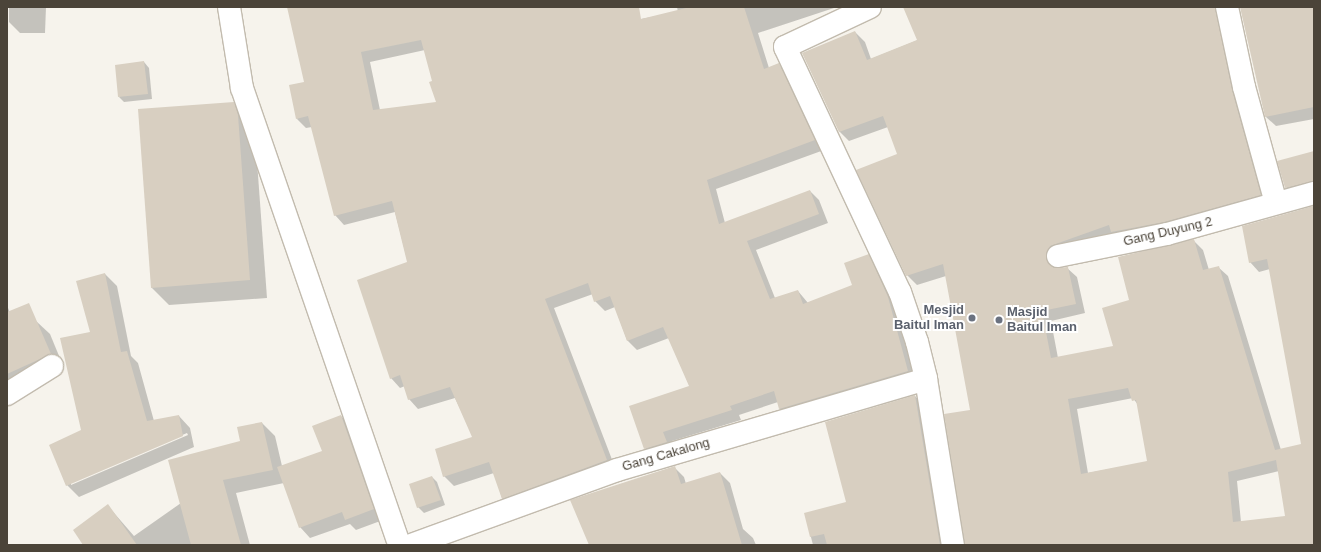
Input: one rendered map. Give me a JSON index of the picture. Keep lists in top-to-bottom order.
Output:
{
  "streets": {
    "street": ["Gang Duyung 2", "Gang Cakalong"]
  },
  "places": ["Mesjid Baitul Iman", "Masjid Baitul Iman"]
}
